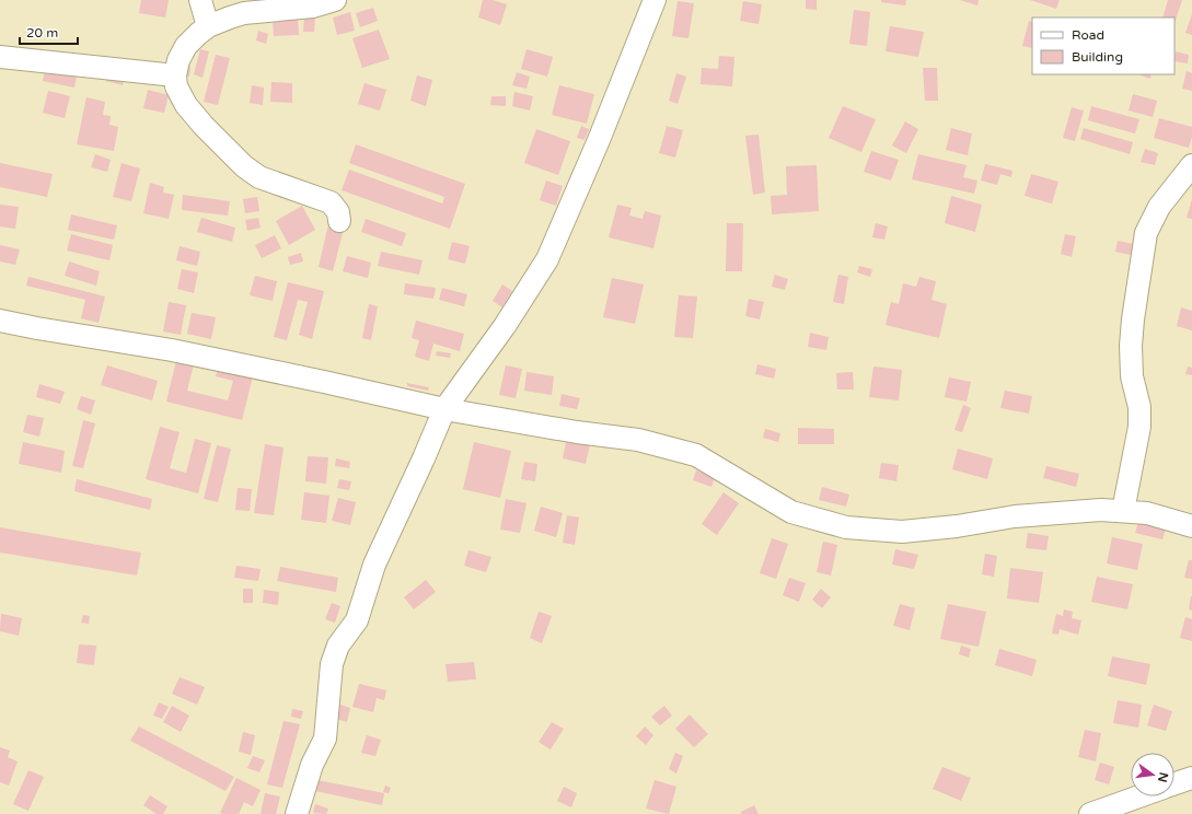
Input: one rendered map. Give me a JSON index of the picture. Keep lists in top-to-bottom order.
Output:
{
  "legend": ["Road", "Building"],
  "scale_bar": "20 m",
  "north": "right"
}
